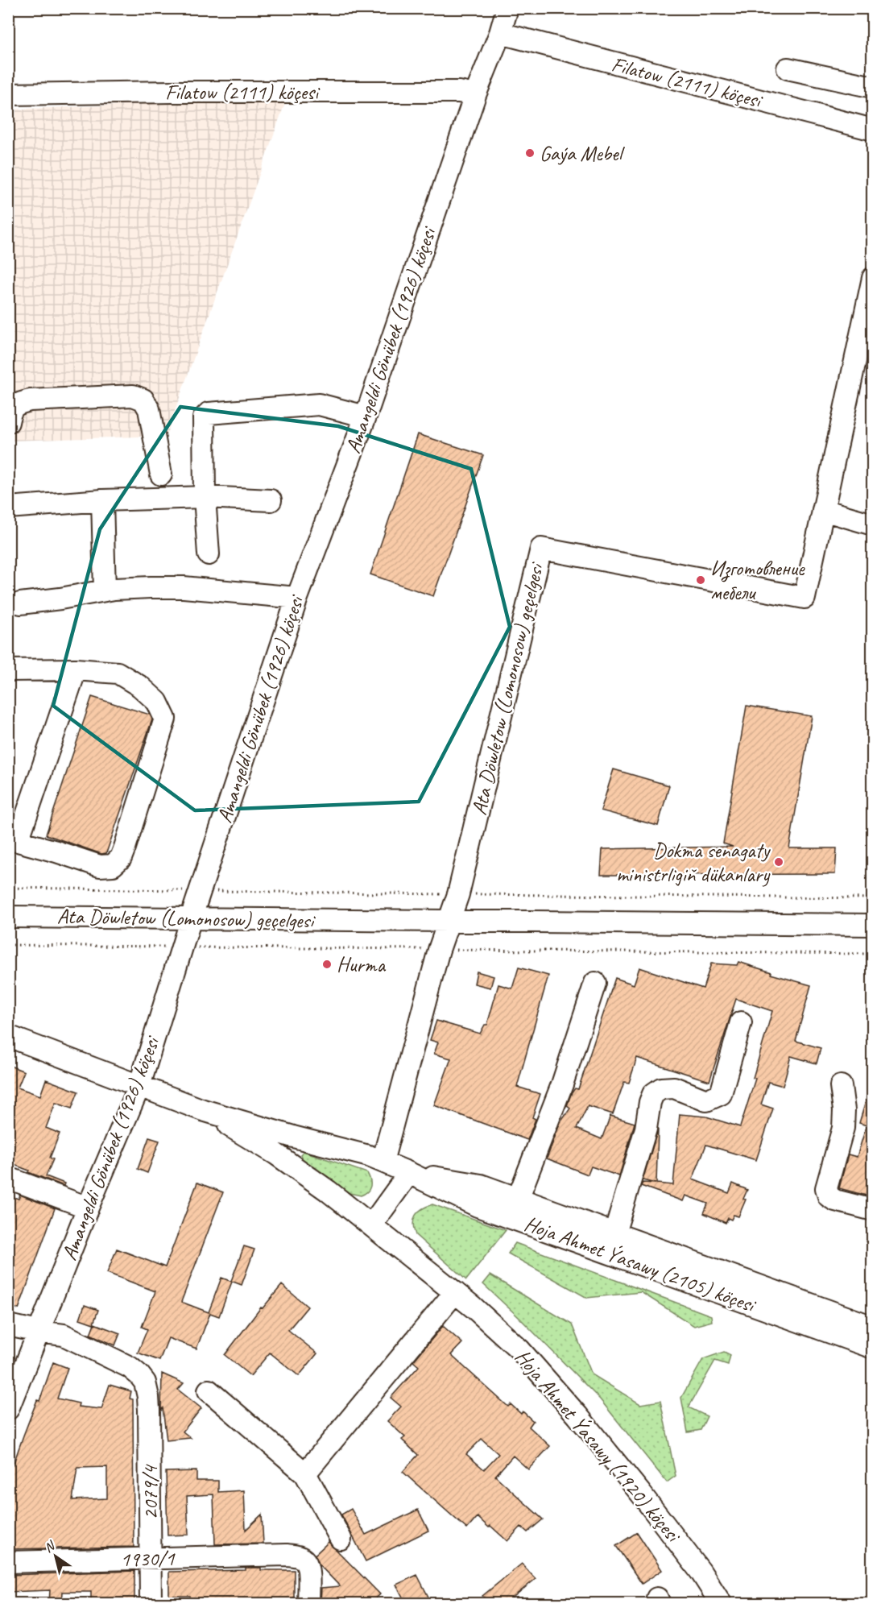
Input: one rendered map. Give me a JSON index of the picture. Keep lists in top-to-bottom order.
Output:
{
  "streets": {
    "street": [
      "Filatow (2111) köçesi",
      "Amangeldi Gönübek (1926) köçesi",
      "Ata Döwletow (Lomonosow) geçelgesi",
      "Hoja Ahmet Ýasawy (2105) köçesi",
      "Hoja Ahmet Ýasawy (1920) köçesi",
      "2079/4",
      "1930/1"
    ]
  },
  "crossings": [
    ["Filatow (2111) köçesi", "Amangeldi Gönübek (1926) köçesi"],
    ["Amangeldi Gönübek (1926) köçesi", "Ata Döwletow (Lomonosow) geçelgesi"],
    ["Amangeldi Gönübek (1926) köçesi", "Hoja Ahmet Ýasawy (2105) köçesi"],
    ["Amangeldi Gönübek (1926) köçesi", "2079/4"],
    ["Hoja Ahmet Ýasawy (2105) köçesi", "Hoja Ahmet Ýasawy (1920) köçesi"],
    ["2079/4", "1930/1"]
  ],
  "places": [
    "Gaýa Mebel",
    "Изготовление мебели",
    "Dokma senagaty ministrligiň dükanlary",
    "Hurma"
  ],
  "north": "top left"
}
